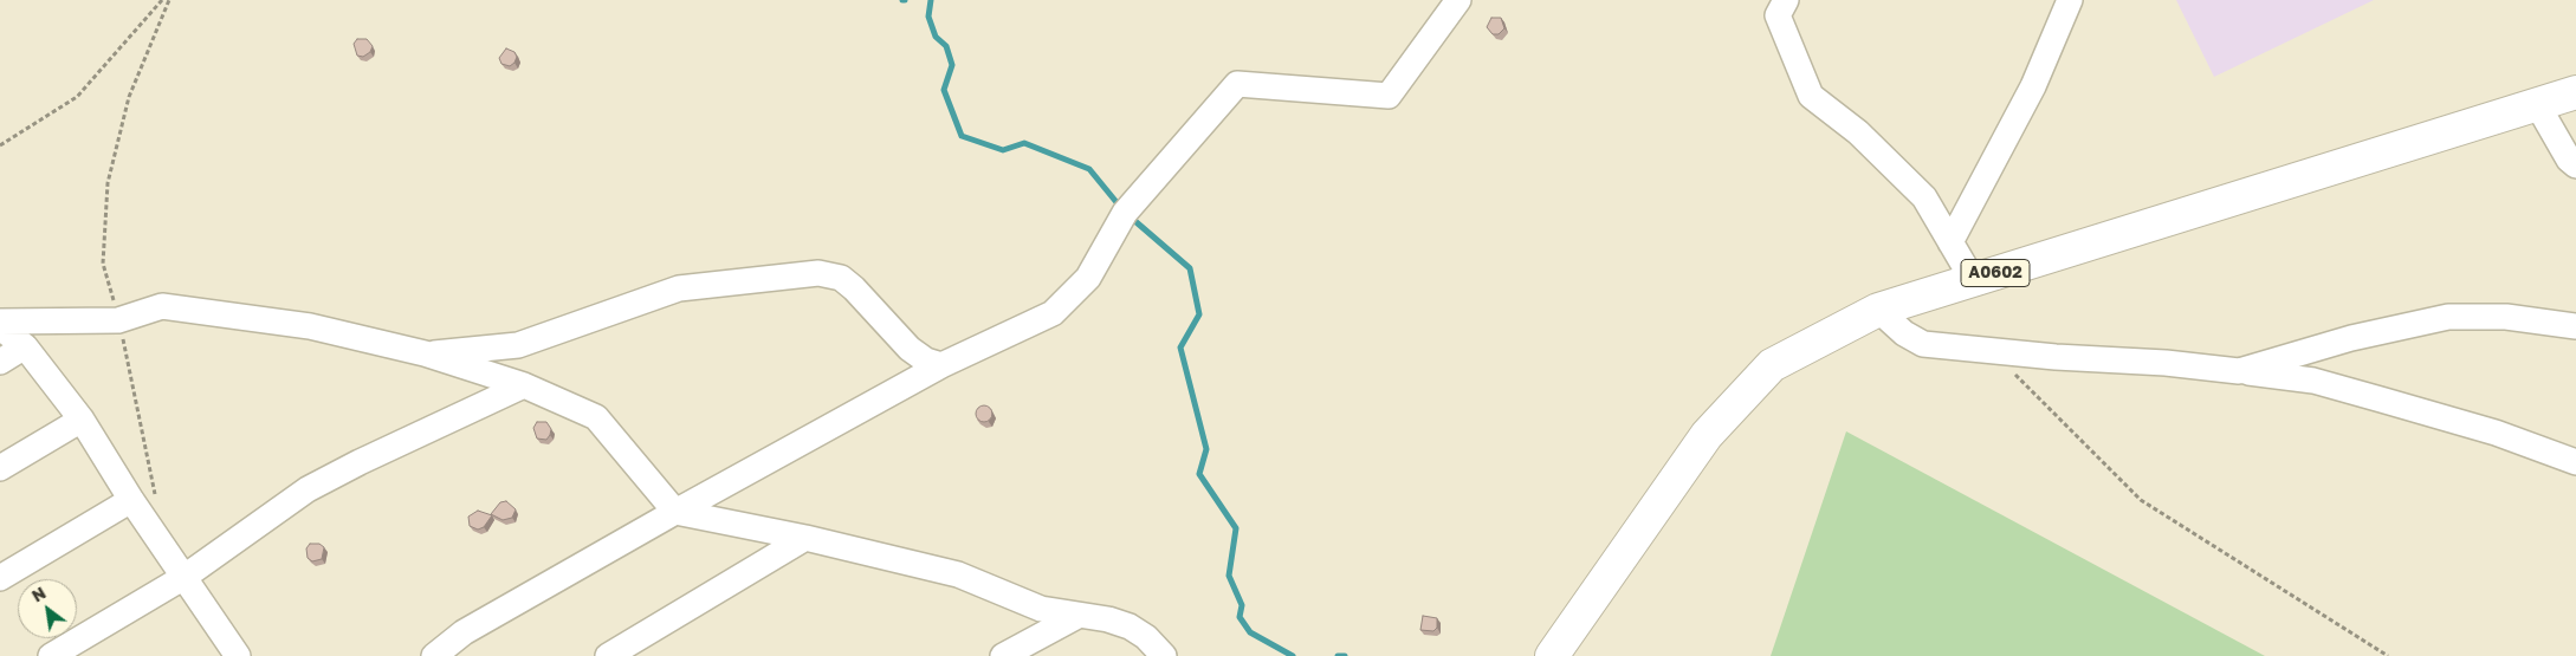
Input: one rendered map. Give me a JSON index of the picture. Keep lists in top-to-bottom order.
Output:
{
  "streets": {
    "highway": ["A0602"]
  },
  "north": "top left"
}
